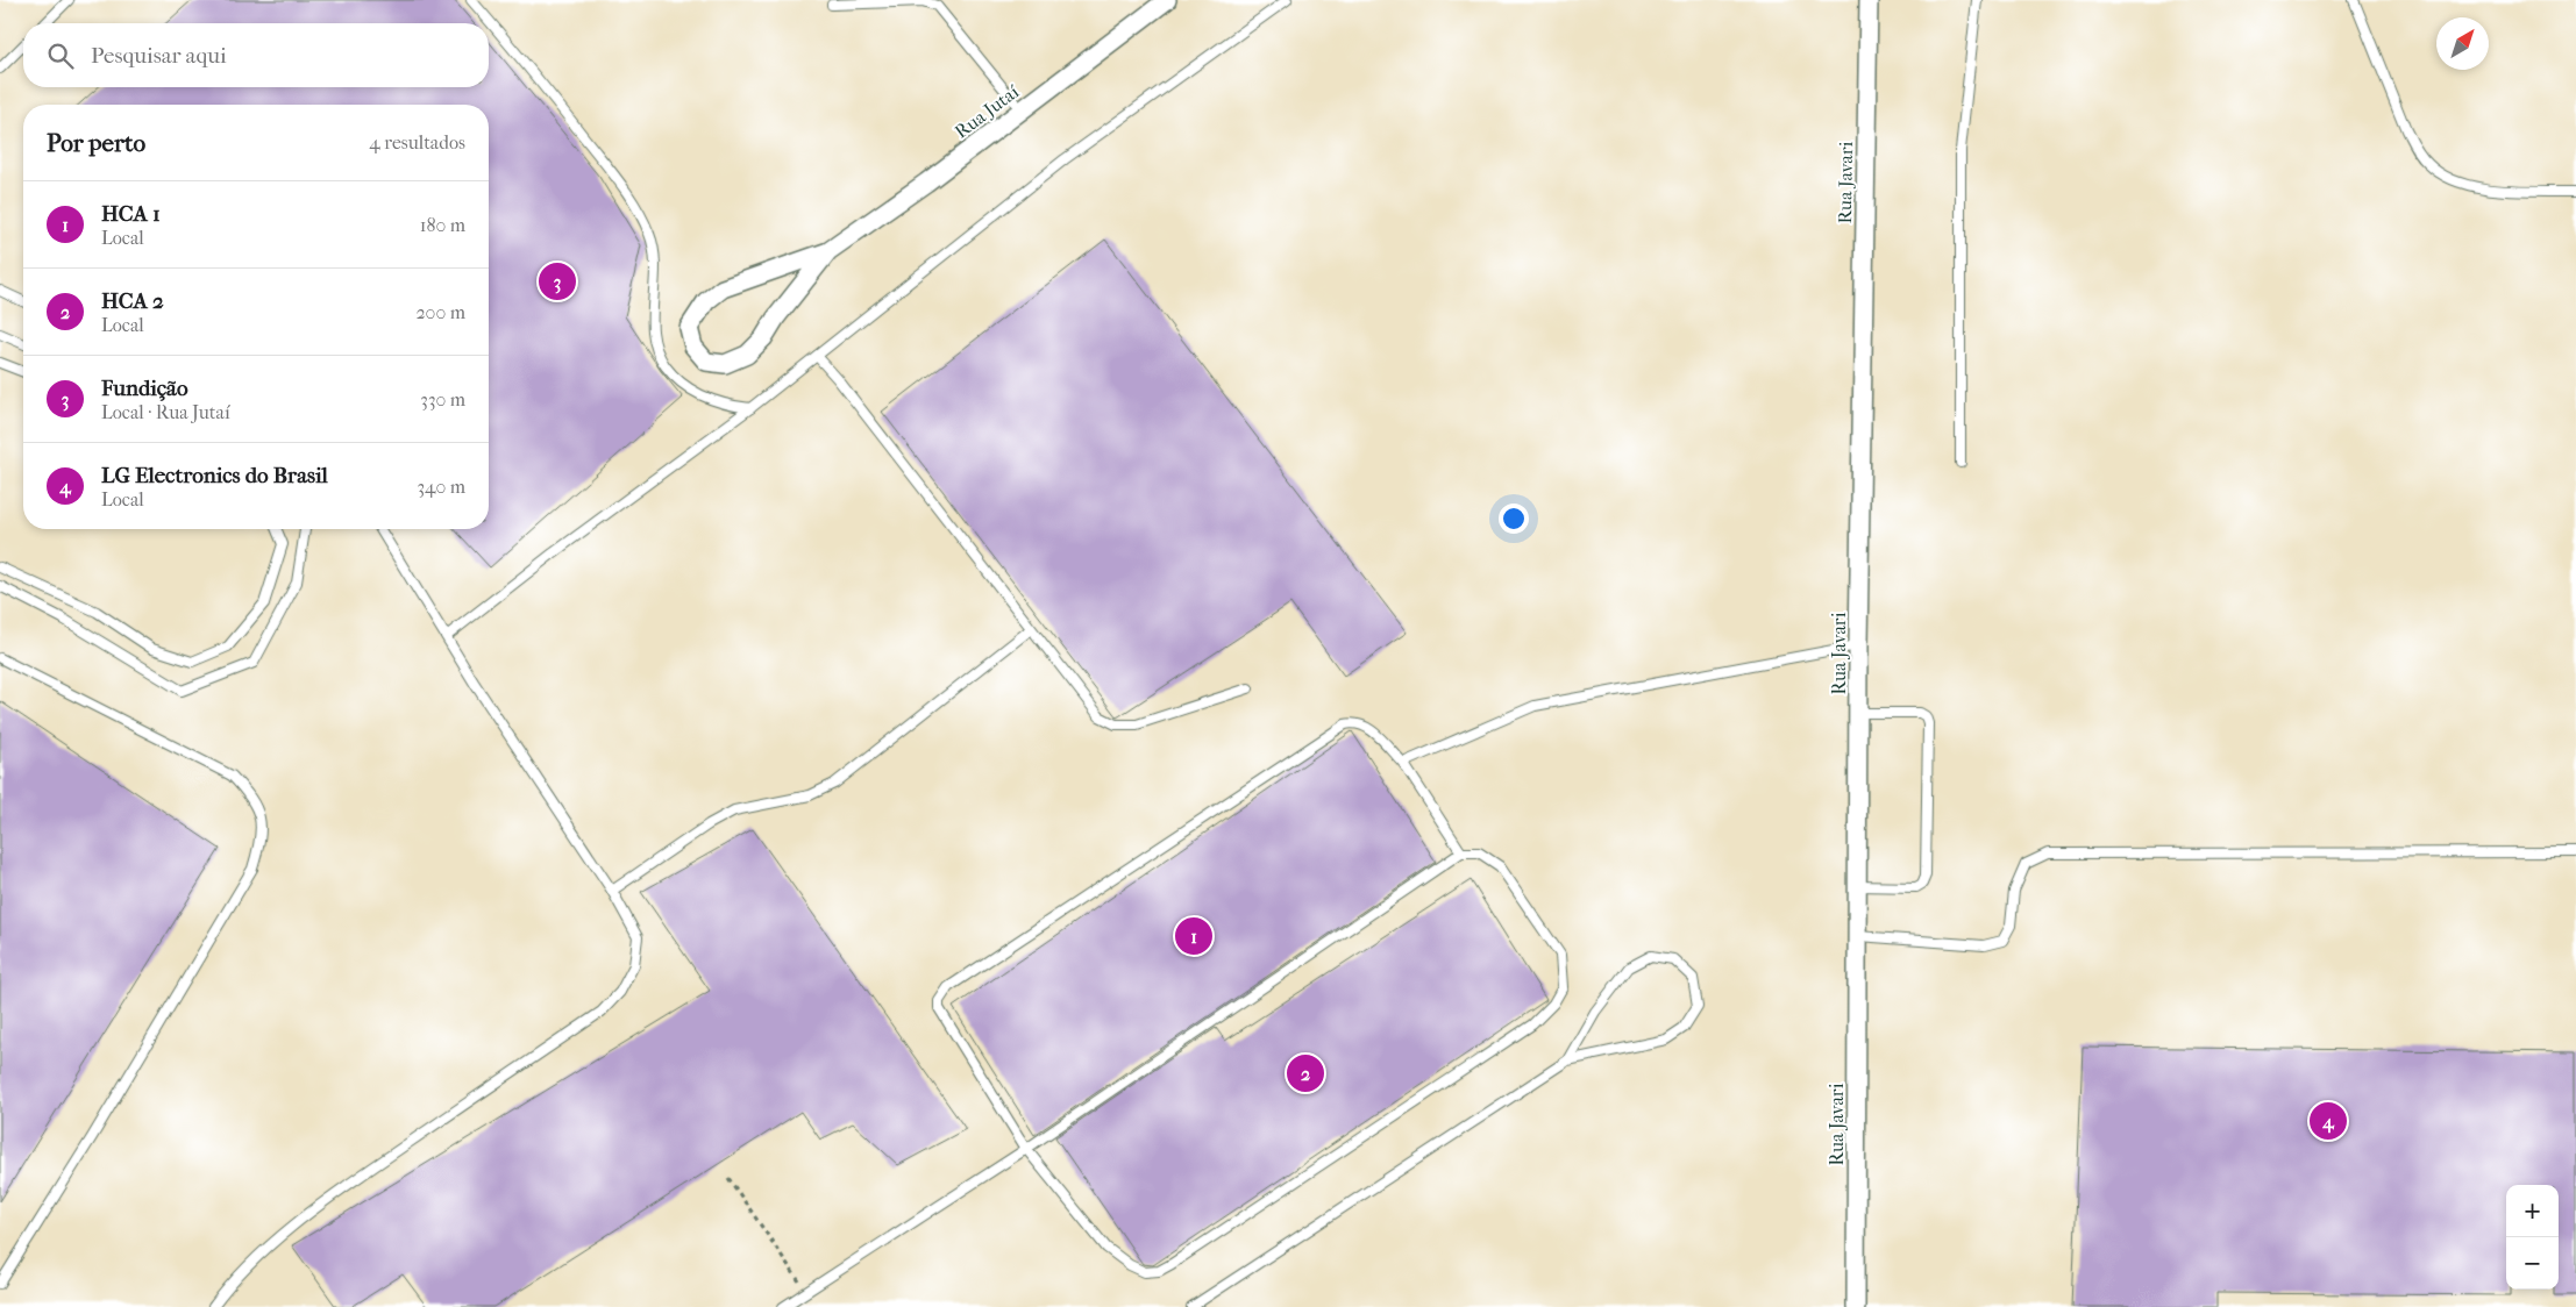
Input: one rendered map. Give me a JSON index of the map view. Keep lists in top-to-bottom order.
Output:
{
  "streets": {
    "street": ["Rua Jutaí", "Rua Javari"]
  },
  "north": "top right",
  "page": {
    "search": "Pesquisar aqui",
    "heading": ["Por perto", "4 resultados"],
    "list": [
      {
        "mark": "1",
        "name": "HCA 1",
        "note": "Local",
        "value": "180 m"
      },
      {
        "mark": "2",
        "name": "HCA 2",
        "note": "Local",
        "value": "200 m"
      },
      {
        "mark": "3",
        "name": "Fundição",
        "note": "Local · Rua Jutaí",
        "value": "330 m"
      },
      {
        "mark": "4",
        "name": "LG Electronics do Brasil",
        "note": "Local",
        "value": "340 m"
      }
    ],
    "pins": [
      "3",
      "1",
      "2",
      "4"
    ],
    "map_buttons": ["+", "−"]
  }
}
